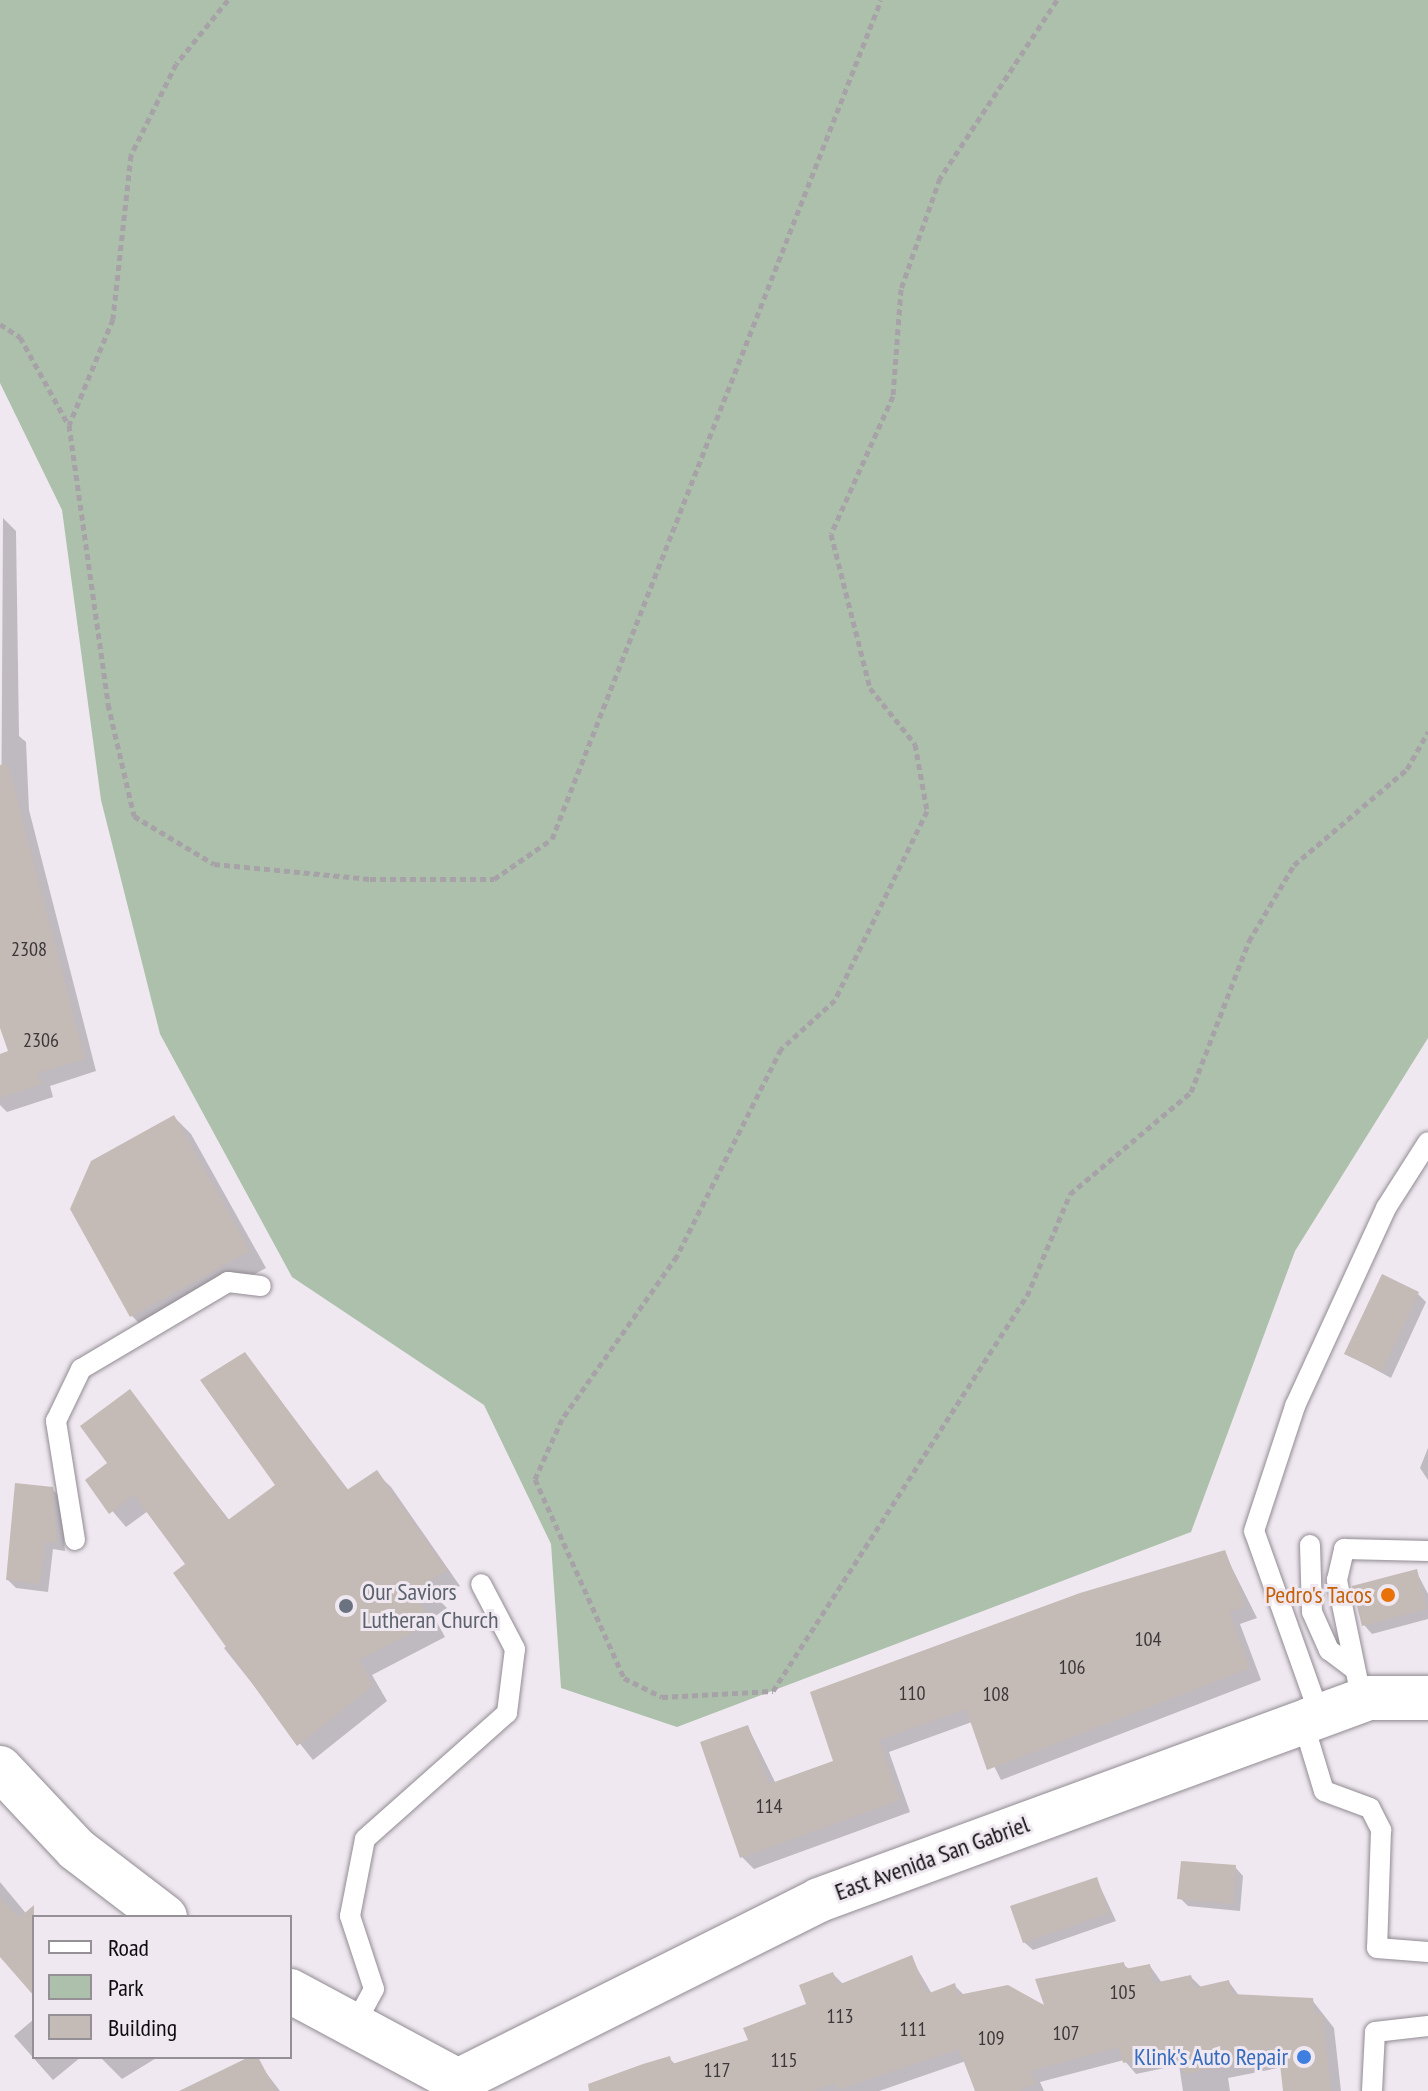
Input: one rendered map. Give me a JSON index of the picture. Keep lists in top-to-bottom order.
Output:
{
  "streets": {
    "street": ["East Avenida San Gabriel"]
  },
  "places": ["Pedro's Tacos", "Our Saviors Lutheran Church", "Klink's Auto Repair"],
  "house_numbers": [
    "2308",
    "2306",
    "104",
    "106",
    "110",
    "108",
    "114",
    "105",
    "113",
    "111",
    "107",
    "109",
    "115",
    "117"
  ],
  "legend": ["Road", "Park", "Building"]
}
